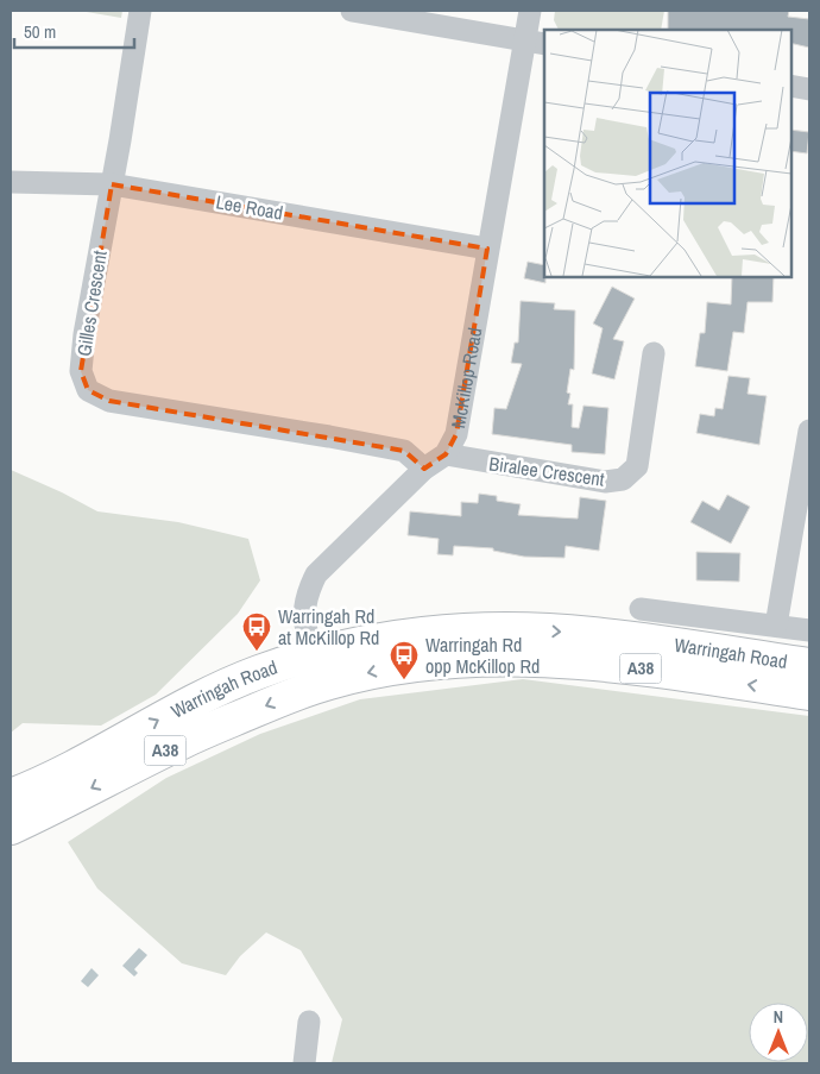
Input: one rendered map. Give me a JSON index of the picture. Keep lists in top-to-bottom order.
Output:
{
  "streets": {
    "highway": ["Warringah Road", "A38"],
    "street": [
      "Lee Road",
      "Gilles Crescent",
      "McKillop Road",
      "Biralee Crescent"
    ]
  },
  "crossings": [
    ["Lee Road", "Gilles Crescent"],
    ["Lee Road", "McKillop Road"],
    ["McKillop Road", "Biralee Crescent"]
  ],
  "places": {
    "bus stop": ["Warringah Rd at McKillop Rd", "Warringah Rd opp McKillop Rd"]
  },
  "scale_bar": "50 m",
  "north": "top"
}
